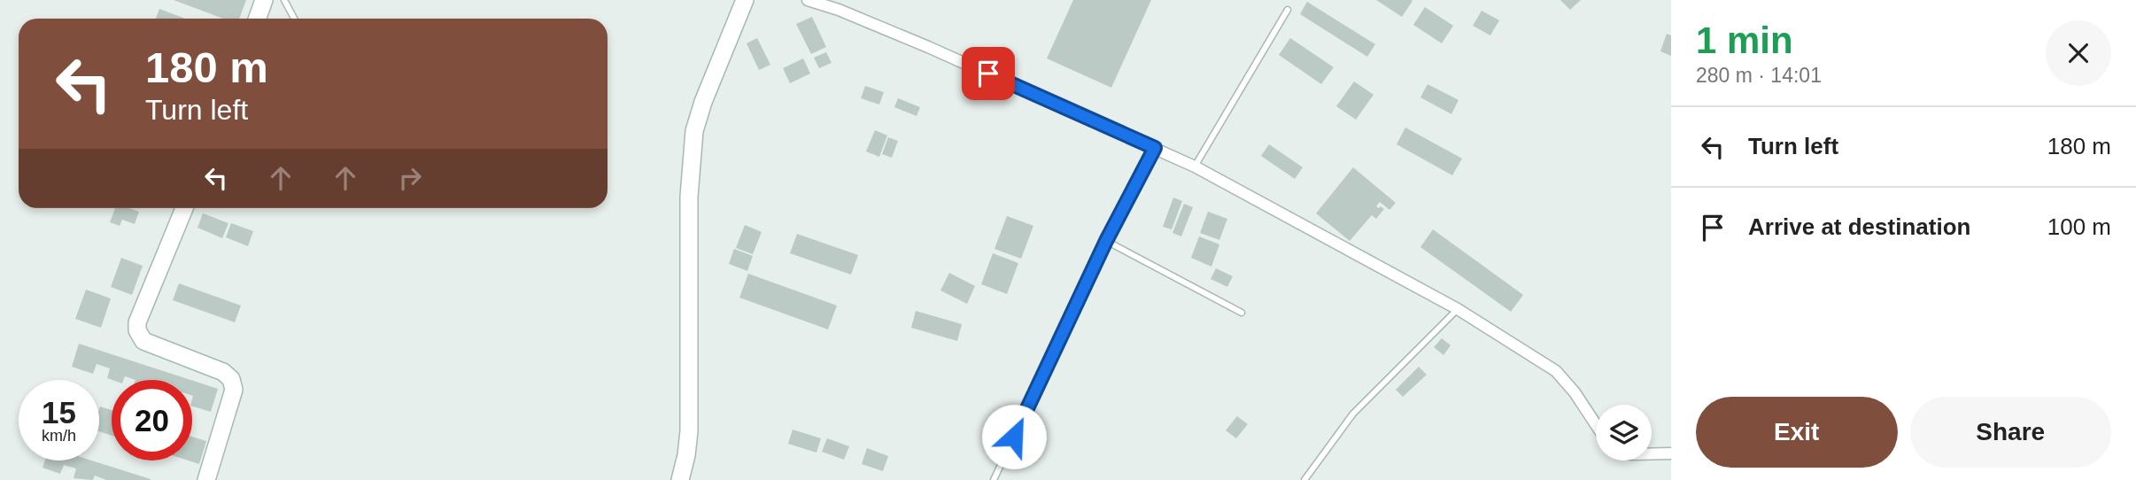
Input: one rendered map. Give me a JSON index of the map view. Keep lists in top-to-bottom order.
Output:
{
  "page": {
    "heading": ["1 min", "280 m · 14:01"],
    "turn": ["180 m", "Turn left"],
    "list": [
      {
        "name": "Turn left",
        "value": "180 m"
      },
      {
        "name": "Arrive at destination",
        "value": "100 m"
      }
    ],
    "speed": "15 km/h",
    "limit": "20",
    "buttons": ["Exit", "Share"]
  }
}
